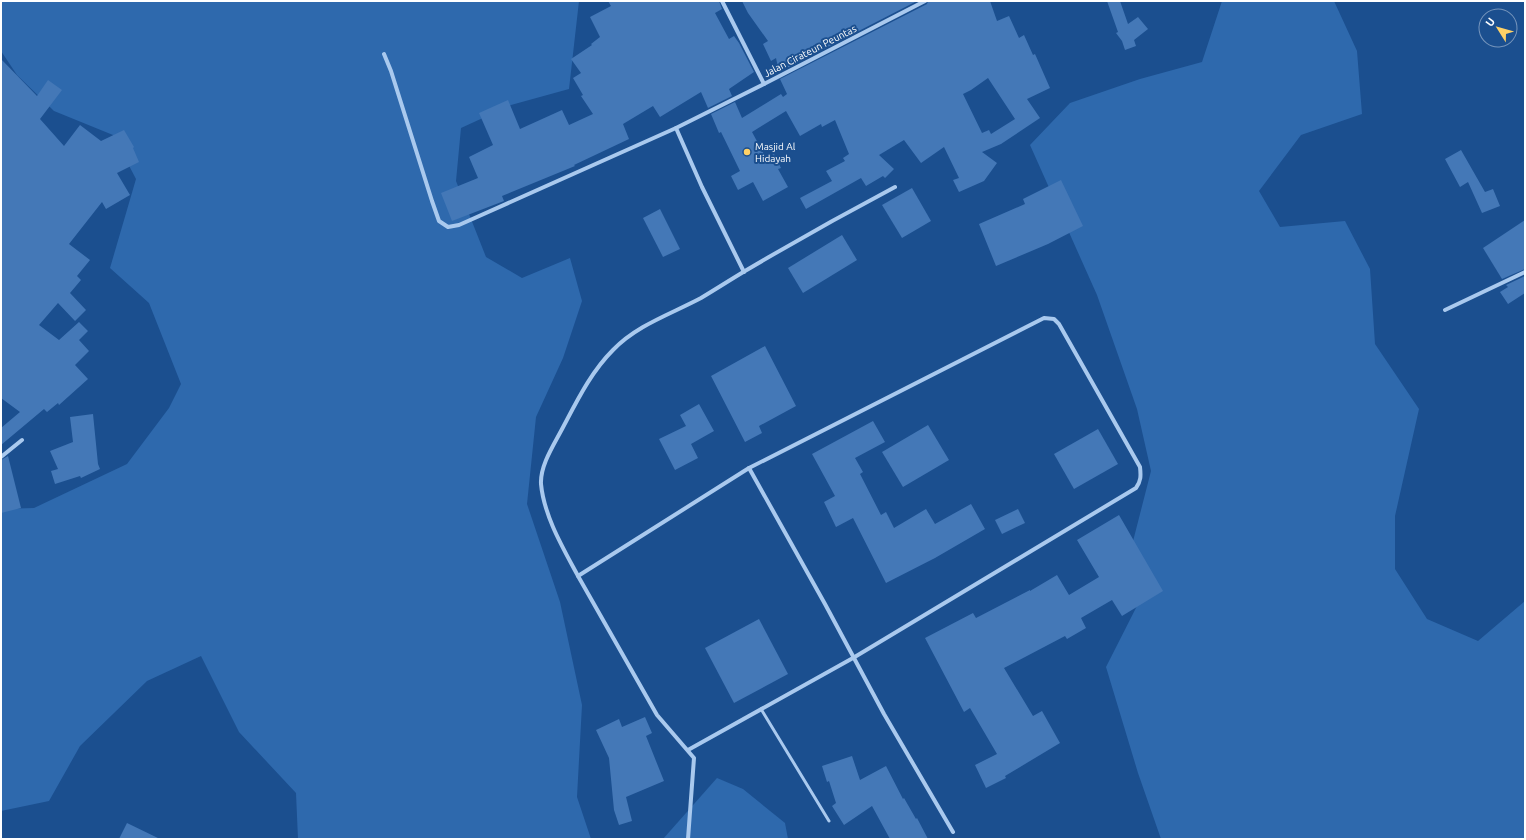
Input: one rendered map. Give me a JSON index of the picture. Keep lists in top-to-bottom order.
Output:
{
  "streets": {
    "street": ["Jalan Cirateun Peuntas"]
  },
  "places": ["Masjid Al Hidayah"],
  "north": "top left"
}
